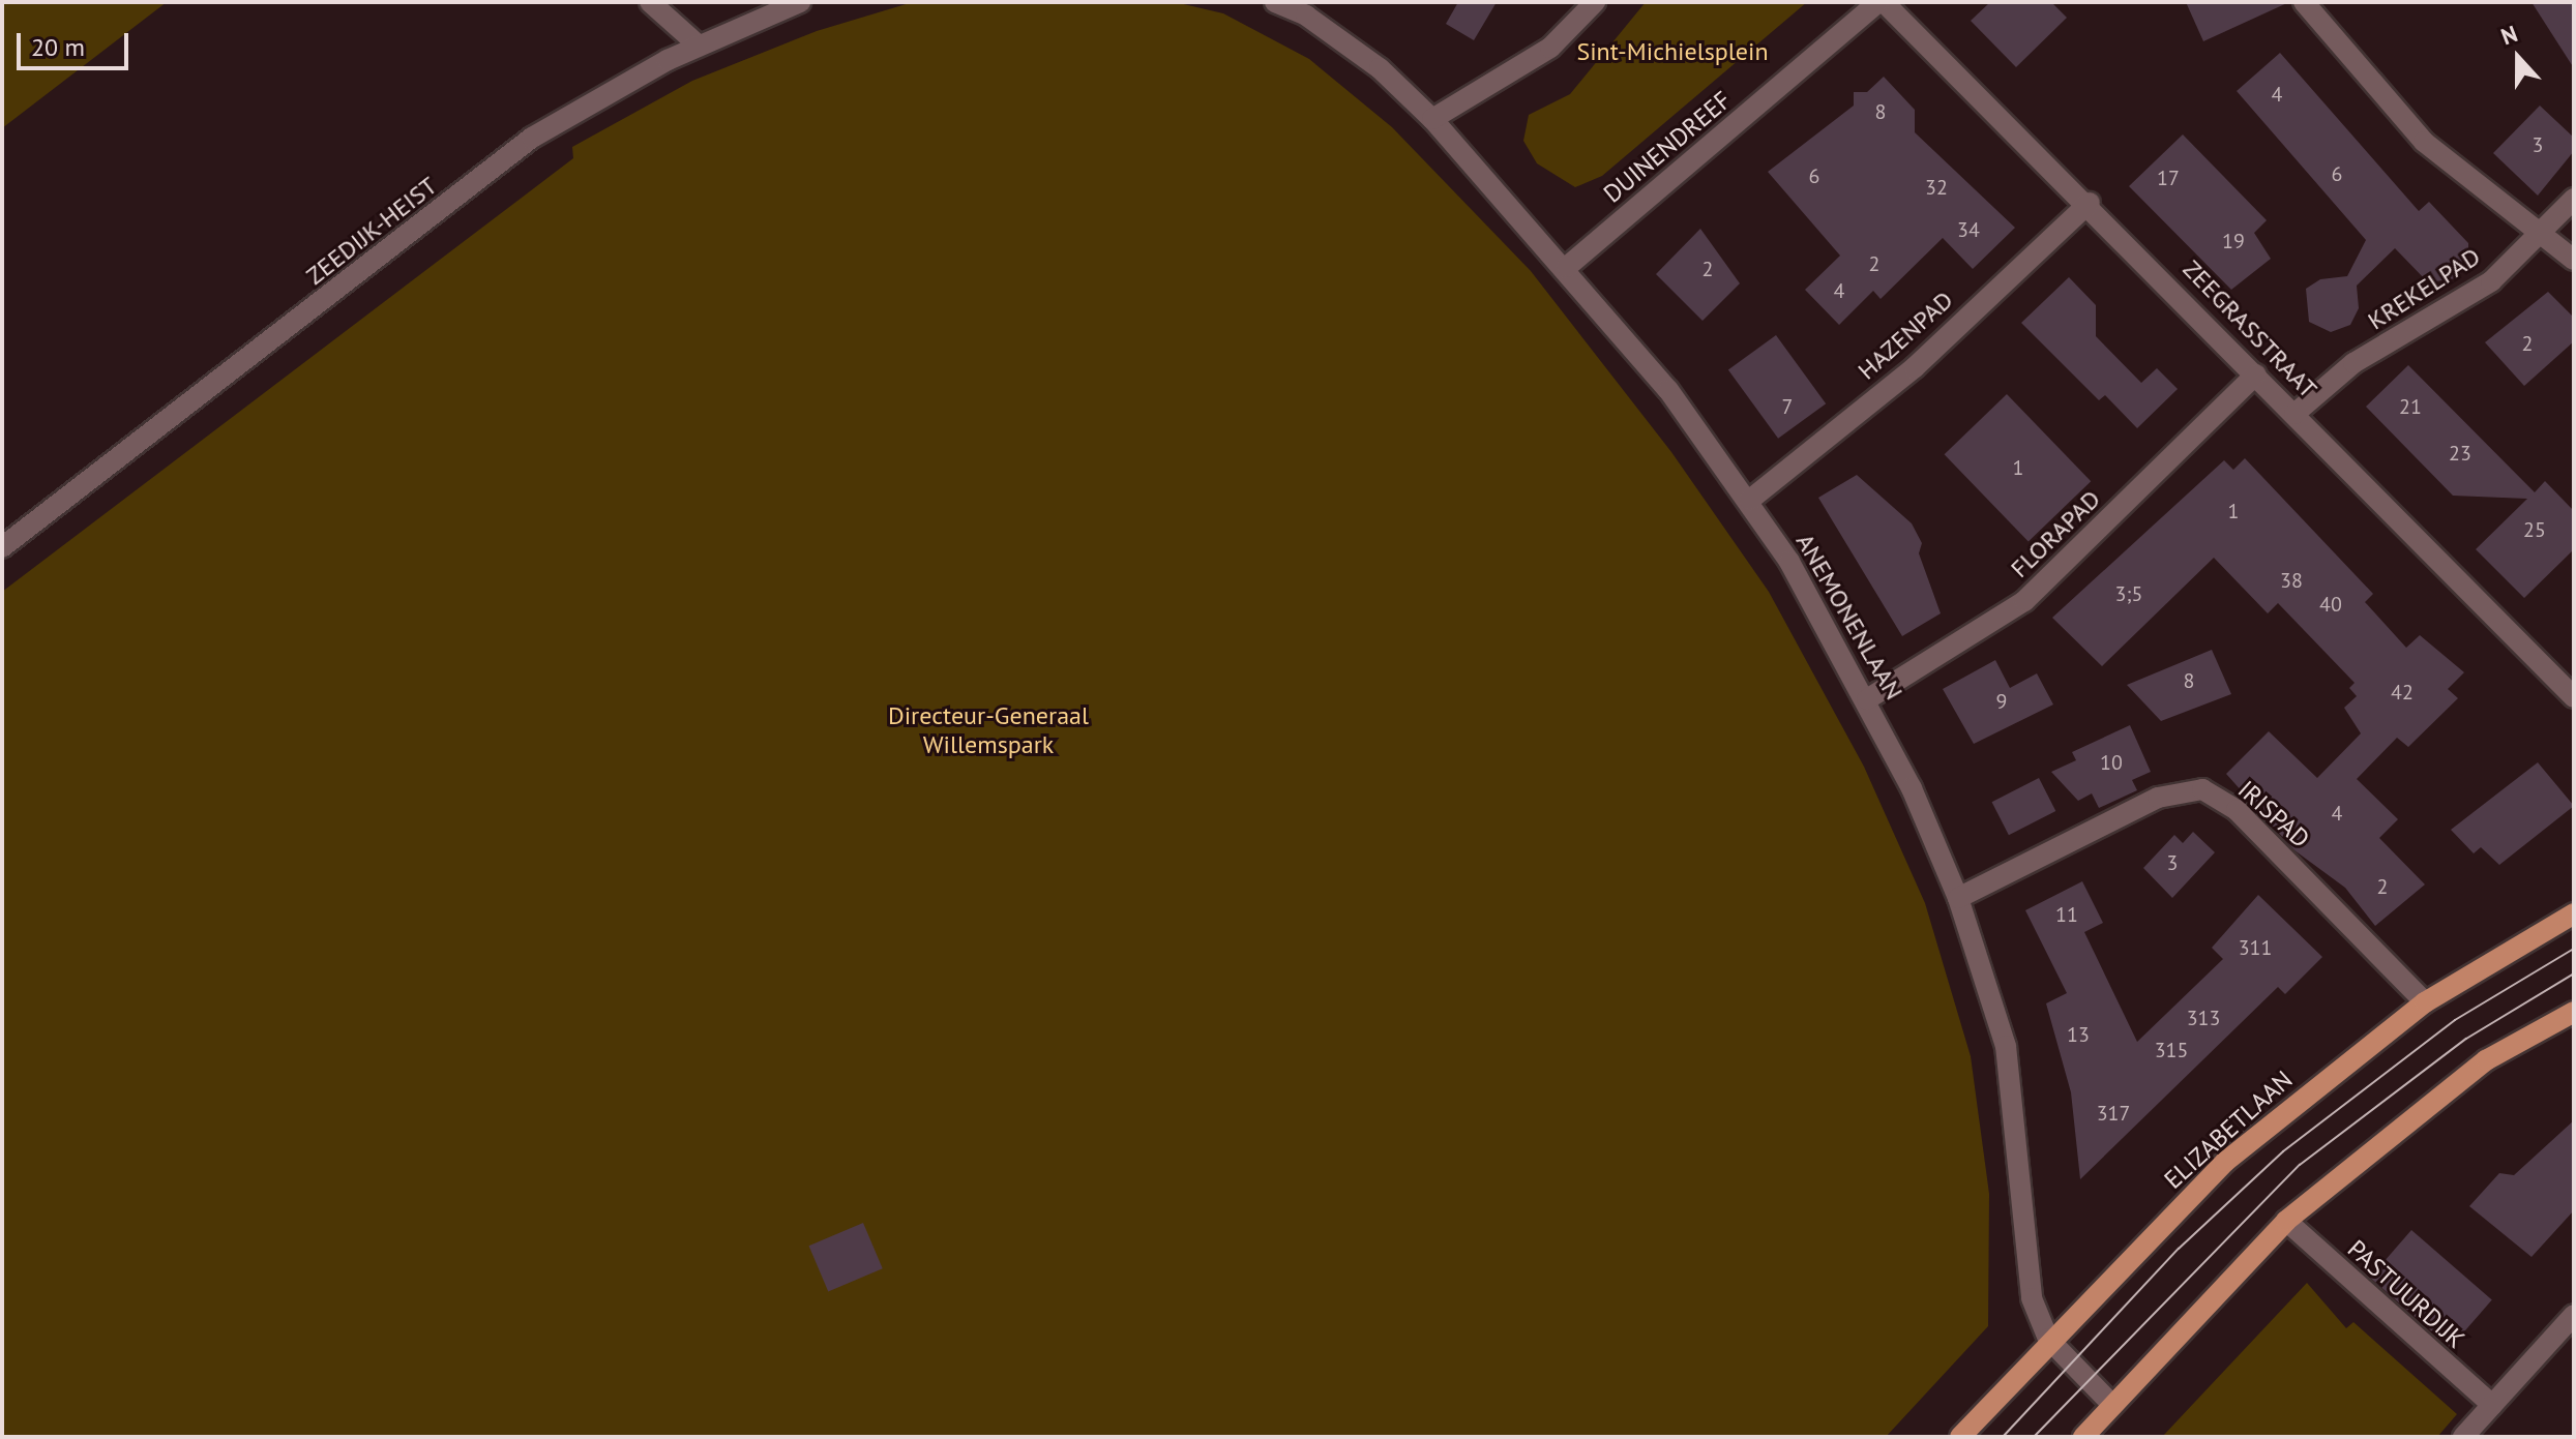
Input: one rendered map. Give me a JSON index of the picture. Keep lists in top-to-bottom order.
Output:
{
  "streets": {
    "main road": ["ELIZABETLAAN"],
    "street": [
      "DUINENDREEF",
      "ZEEDIJK-HEIST",
      "KREKELPAD",
      "ZEEGRASSTRAAT",
      "HAZENPAD",
      "FLORAPAD",
      "ANEMONENLAAN",
      "IRISPAD",
      "PASTUURDIJK"
    ]
  },
  "crossings": [
    ["DUINENDREEF", "ZEEGRASSTRAAT"],
    ["DUINENDREEF", "ANEMONENLAAN"],
    ["KREKELPAD", "ZEEGRASSTRAAT"],
    ["ZEEGRASSTRAAT", "HAZENPAD"],
    ["ZEEGRASSTRAAT", "FLORAPAD"],
    ["HAZENPAD", "ANEMONENLAAN"],
    ["FLORAPAD", "ANEMONENLAAN"],
    ["ANEMONENLAAN", "IRISPAD"],
    ["ANEMONENLAAN", "ELIZABETLAAN"],
    ["IRISPAD", "ELIZABETLAAN"]
  ],
  "parks": ["Sint-Michielsplein", "Directeur-Generaal Willemspark"],
  "house_numbers": [
    "4",
    "8",
    "3",
    "6",
    "6",
    "17",
    "32",
    "34",
    "19",
    "2",
    "2",
    "4",
    "2",
    "7",
    "21",
    "23",
    "1",
    "1",
    "25",
    "38",
    "3;5",
    "40",
    "8",
    "42",
    "9",
    "10",
    "4",
    "3",
    "2",
    "11",
    "311",
    "313",
    "13",
    "315",
    "317"
  ],
  "scale_bar": "20 m",
  "north": "top"
}
